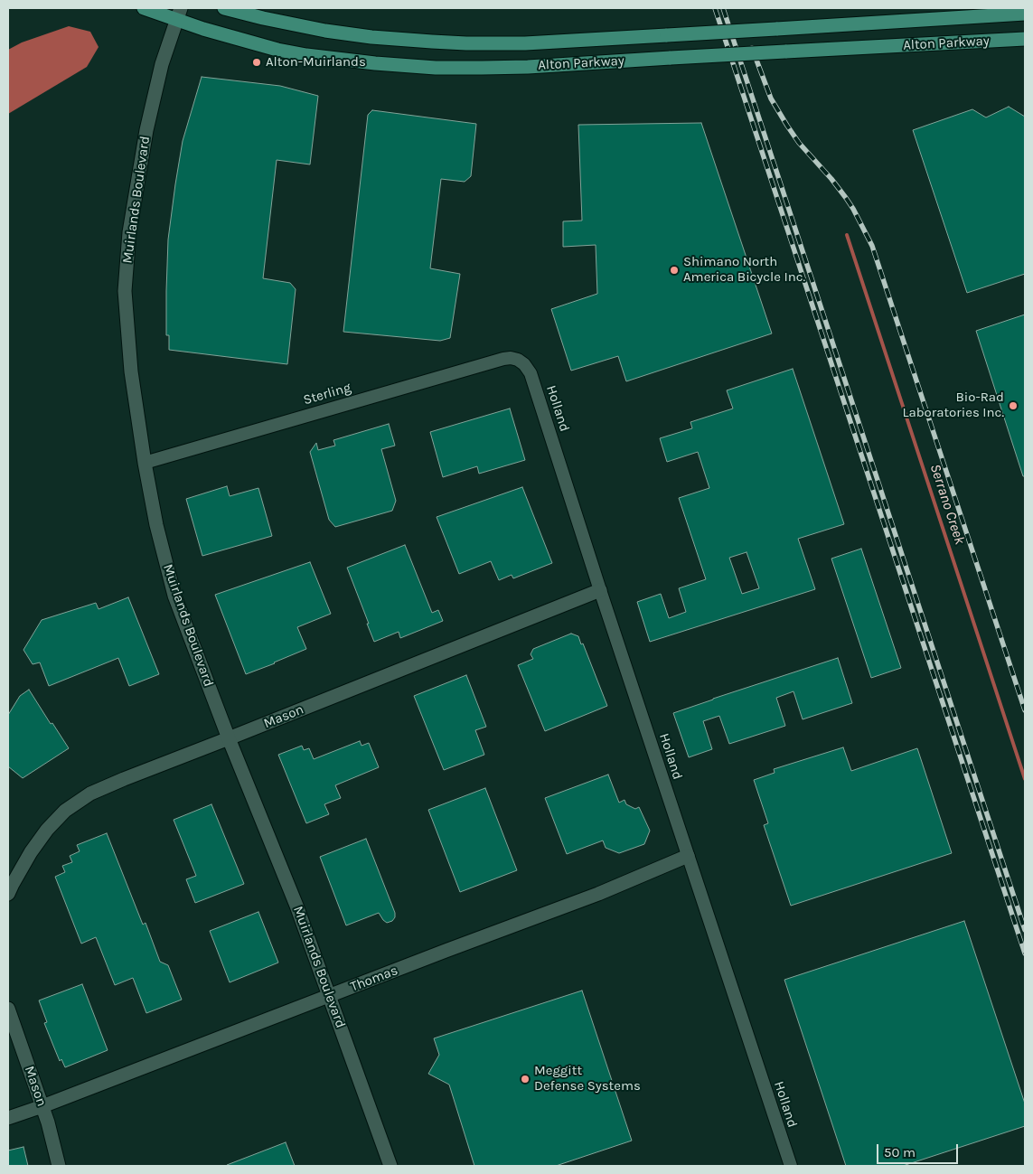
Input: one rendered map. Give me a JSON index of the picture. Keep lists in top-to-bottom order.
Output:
{
  "streets": {
    "main road": ["Alton Parkway"],
    "street": [
      "Muirlands Boulevard",
      "Sterling",
      "Holland",
      "Mason",
      "Thomas"
    ]
  },
  "crossings": [
    ["Alton Parkway", "Muirlands Boulevard"],
    ["Muirlands Boulevard", "Sterling"],
    ["Muirlands Boulevard", "Mason"],
    ["Muirlands Boulevard", "Thomas"],
    ["Sterling", "Holland"],
    ["Holland", "Mason"],
    ["Holland", "Thomas"],
    ["Mason", "Thomas"]
  ],
  "water": ["Serrano Creek"],
  "places": [
    "Alton-Muirlands",
    "Shimano North America Bicycle Inc.",
    "Bio-Rad Laboratories Inc.",
    "Meggitt Defense Systems"
  ],
  "scale_bar": "50 m"
}
